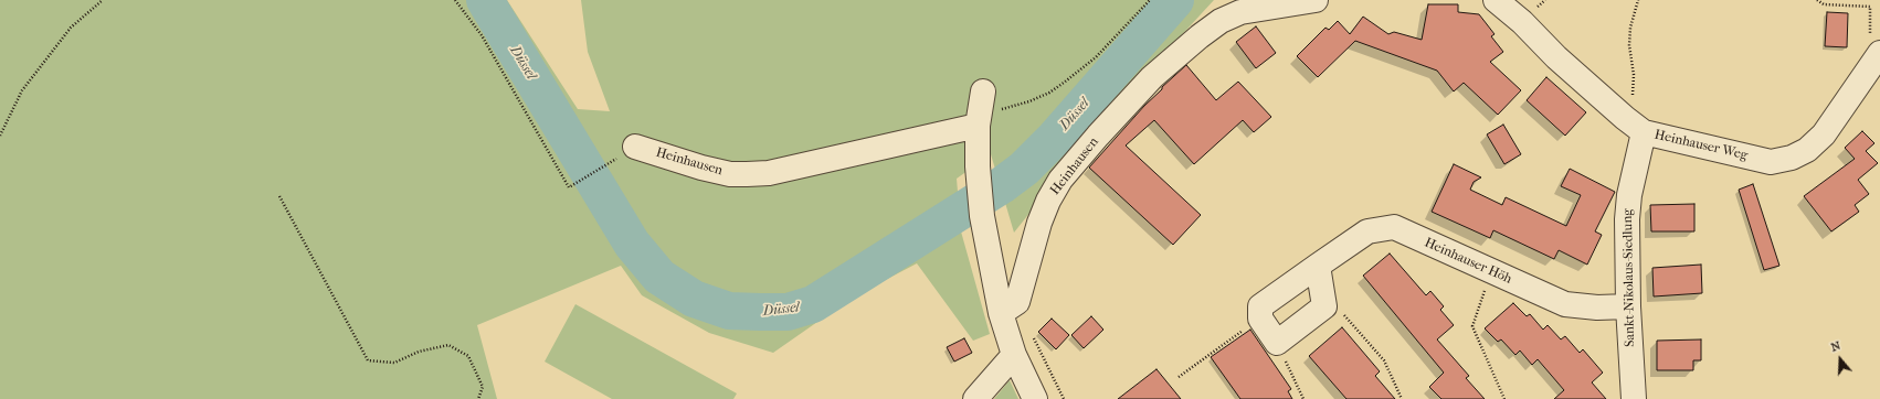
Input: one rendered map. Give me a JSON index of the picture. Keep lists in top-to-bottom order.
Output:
{
  "streets": {
    "street": [
      "Heinhauser Weg",
      "Heinhausen",
      "Heinhauser Höh",
      "Sankt-Nikolaus-Siedlung"
    ]
  },
  "crossings": [
    ["Heinhauser Weg", "Sankt-Nikolaus-Siedlung"],
    ["Heinhauser Höh", "Sankt-Nikolaus-Siedlung"]
  ],
  "water": ["Düssel"],
  "north": "top"
}
